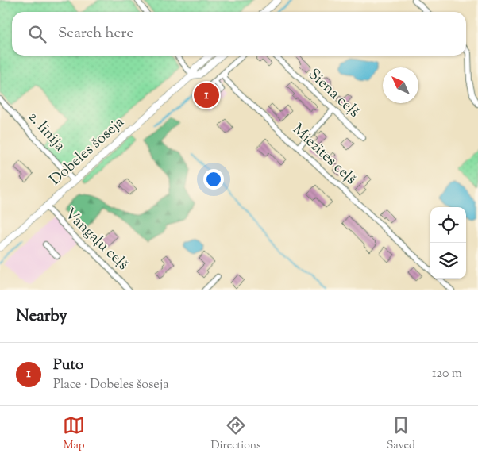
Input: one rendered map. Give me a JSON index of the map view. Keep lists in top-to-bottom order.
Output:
{
  "streets": {
    "main road": ["Dobeles šoseja"],
    "street": [
      "Siena ceļš",
      "2. līnija",
      "Miezītes ceļš",
      "Vangaļu ceļš"
    ]
  },
  "crossings": [
    ["2. līnija", "Dobeles šoseja"],
    ["Dobeles šoseja", "Vangaļu ceļš"]
  ],
  "north": "top left",
  "page": {
    "search": "Search here",
    "pins": "1",
    "heading": "Nearby",
    "list": [
      {
        "mark": "1",
        "name": "Puto",
        "note": "Place · Dobeles šoseja",
        "value": "120 m"
      }
    ],
    "nav": ["Map", "Directions", "Saved"]
  }
}
